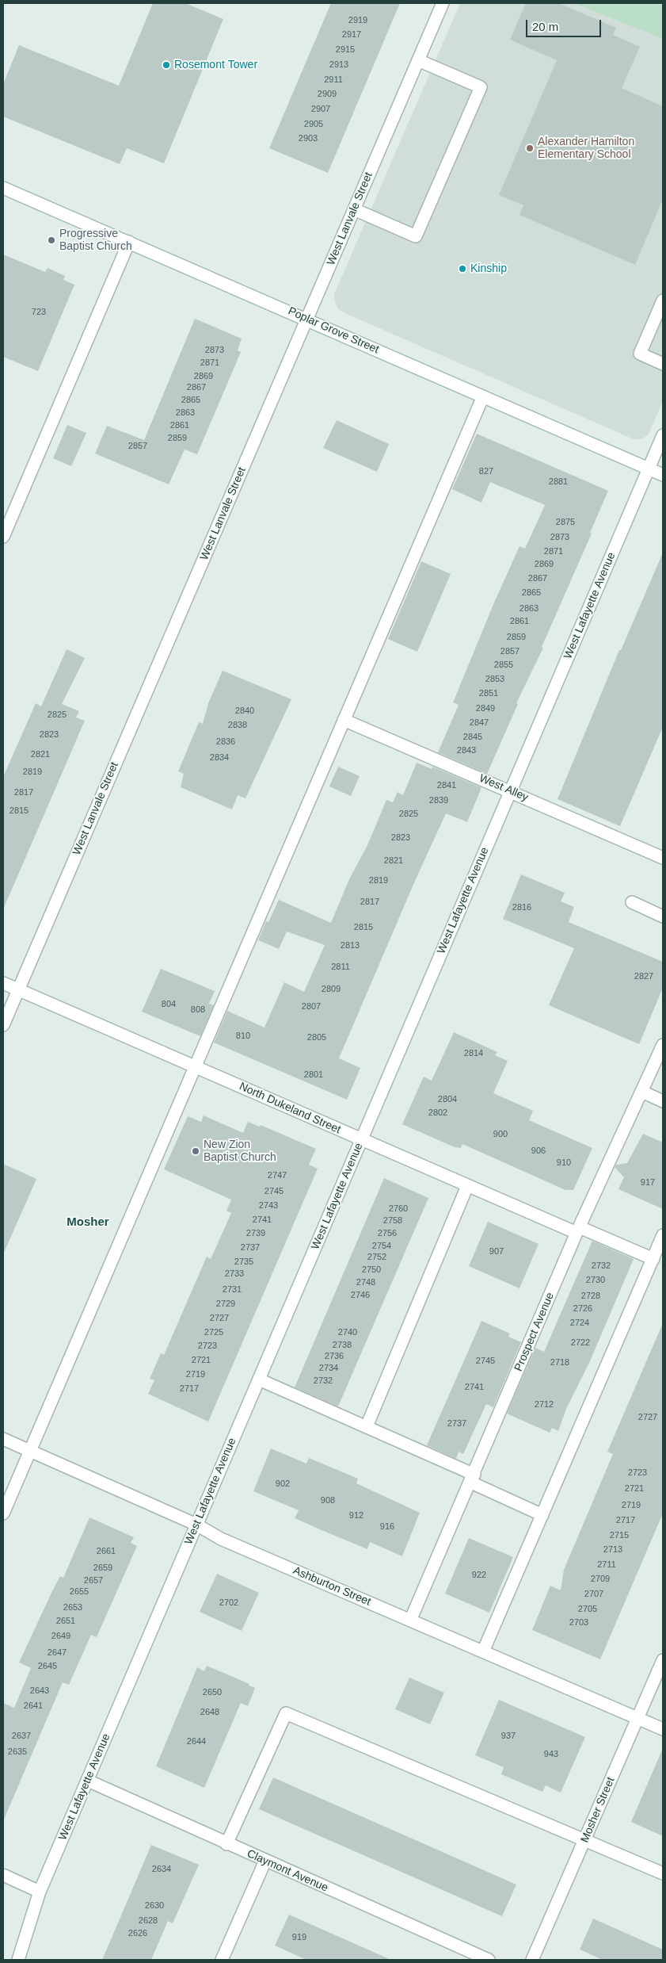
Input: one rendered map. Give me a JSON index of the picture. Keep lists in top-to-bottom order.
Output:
{
  "streets": {
    "street": [
      "West Lanvale Street",
      "Poplar Grove Street",
      "West Lafayette Avenue",
      "West Alley",
      "North Dukeland Street",
      "Prospect Avenue",
      "Ashburton Street",
      "Mosher Street",
      "Claymont Avenue"
    ]
  },
  "crossings": [
    ["West Lanvale Street", "Poplar Grove Street"],
    ["West Lanvale Street", "North Dukeland Street"],
    ["Poplar Grove Street", "West Lafayette Avenue"],
    ["West Lafayette Avenue", "West Alley"],
    ["West Lafayette Avenue", "North Dukeland Street"],
    ["West Lafayette Avenue", "Ashburton Street"],
    ["West Lafayette Avenue", "Claymont Avenue"],
    ["North Dukeland Street", "Prospect Avenue"],
    ["Prospect Avenue", "Ashburton Street"],
    ["Ashburton Street", "Mosher Street"]
  ],
  "districts": ["Mosher"],
  "places": [
    "Rosemont Tower",
    "Alexander Hamilton Elementary School",
    "Progressive Baptist Church",
    "Kinship",
    "New Zion Baptist Church"
  ],
  "house_numbers": [
    "2919",
    "2917",
    "2915",
    "2913",
    "2911",
    "2909",
    "2907",
    "2905",
    "2903",
    "723",
    "2873",
    "2871",
    "2869",
    "2867",
    "2865",
    "2863",
    "2861",
    "2859",
    "2857",
    "827",
    "2881",
    "2875",
    "2873",
    "2871",
    "2869",
    "2867",
    "2865",
    "2863",
    "2861",
    "2859",
    "2857",
    "2855",
    "2853",
    "2851",
    "2849",
    "2840",
    "2825",
    "2847",
    "2838",
    "2823",
    "2845",
    "2836",
    "2843",
    "2821",
    "2834",
    "2819",
    "2841",
    "2817",
    "2839",
    "2815",
    "2825",
    "2823",
    "2821",
    "2819",
    "2817",
    "2816",
    "2815",
    "2813",
    "2811",
    "2827",
    "2809",
    "804",
    "2807",
    "808",
    "810",
    "2805",
    "2814",
    "2801",
    "2804",
    "2802",
    "900",
    "906",
    "910",
    "2747",
    "917",
    "2745",
    "2743",
    "2760",
    "2741",
    "2758",
    "2739",
    "2756",
    "2754",
    "2737",
    "907",
    "2752",
    "2735",
    "2732",
    "2750",
    "2733",
    "2730",
    "2748",
    "2731",
    "2746",
    "2728",
    "2729",
    "2726",
    "2727",
    "2724",
    "2725",
    "2740",
    "2722",
    "2738",
    "2723",
    "2736",
    "2721",
    "2745",
    "2718",
    "2734",
    "2719",
    "2732",
    "2741",
    "2717",
    "2712",
    "2727",
    "2737",
    "2723",
    "902",
    "2721",
    "908",
    "2719",
    "912",
    "2717",
    "916",
    "2715",
    "2713",
    "2661",
    "2711",
    "2659",
    "922",
    "2709",
    "2657",
    "2655",
    "2707",
    "2702",
    "2653",
    "2705",
    "2651",
    "2703",
    "2649",
    "2647",
    "2645",
    "2643",
    "2650",
    "2641",
    "2648",
    "2637",
    "937",
    "2644",
    "2635",
    "943",
    "2634",
    "2630",
    "2628",
    "2626",
    "919"
  ],
  "scale_bar": "20 m"
}
